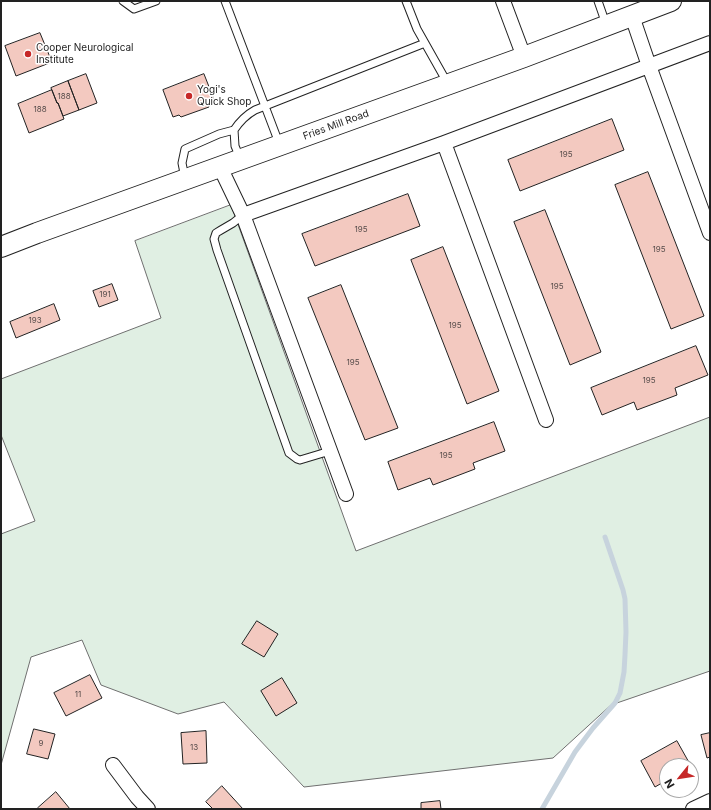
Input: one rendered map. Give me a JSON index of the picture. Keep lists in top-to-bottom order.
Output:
{
  "streets": {
    "main road": ["Fries Mill Road"]
  },
  "places": ["Cooper Neurological Institute", "Yogi's Quick Shop"],
  "house_numbers": [
    "188",
    "188",
    "195",
    "195",
    "195",
    "195",
    "191",
    "193",
    "195",
    "195",
    "195",
    "195",
    "11",
    "9",
    "13"
  ],
  "north": "bottom left"
}
